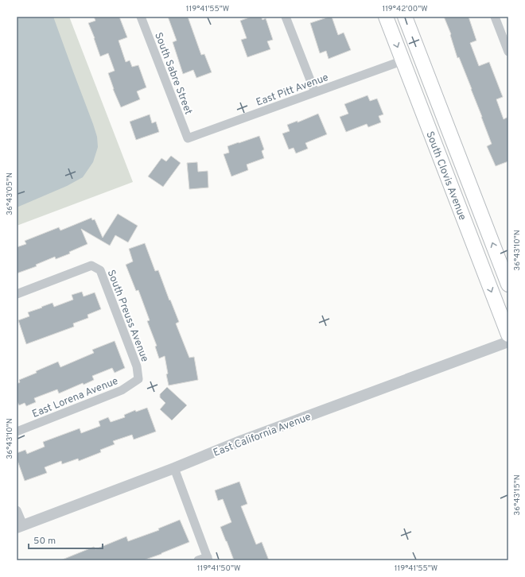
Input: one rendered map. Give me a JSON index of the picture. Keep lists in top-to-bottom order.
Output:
{
  "streets": {
    "main road": ["South Clovis Avenue"],
    "street": [
      "South Sabre Street",
      "East Pitt Avenue",
      "South Preuss Avenue",
      "East Lorena Avenue",
      "East California Avenue"
    ]
  },
  "crossings": [
    ["South Sabre Street", "East Pitt Avenue"],
    ["East Pitt Avenue", "South Clovis Avenue"],
    ["South Preuss Avenue", "East Lorena Avenue"]
  ],
  "scale_bar": "50 m",
  "coordinates": [
    "119°41'55\"W",
    "119°42'00\"W",
    "36°43'05\"N",
    "36°43'10\"N",
    "36°43'15\"N",
    "119°41'50\"W"
  ]
}
